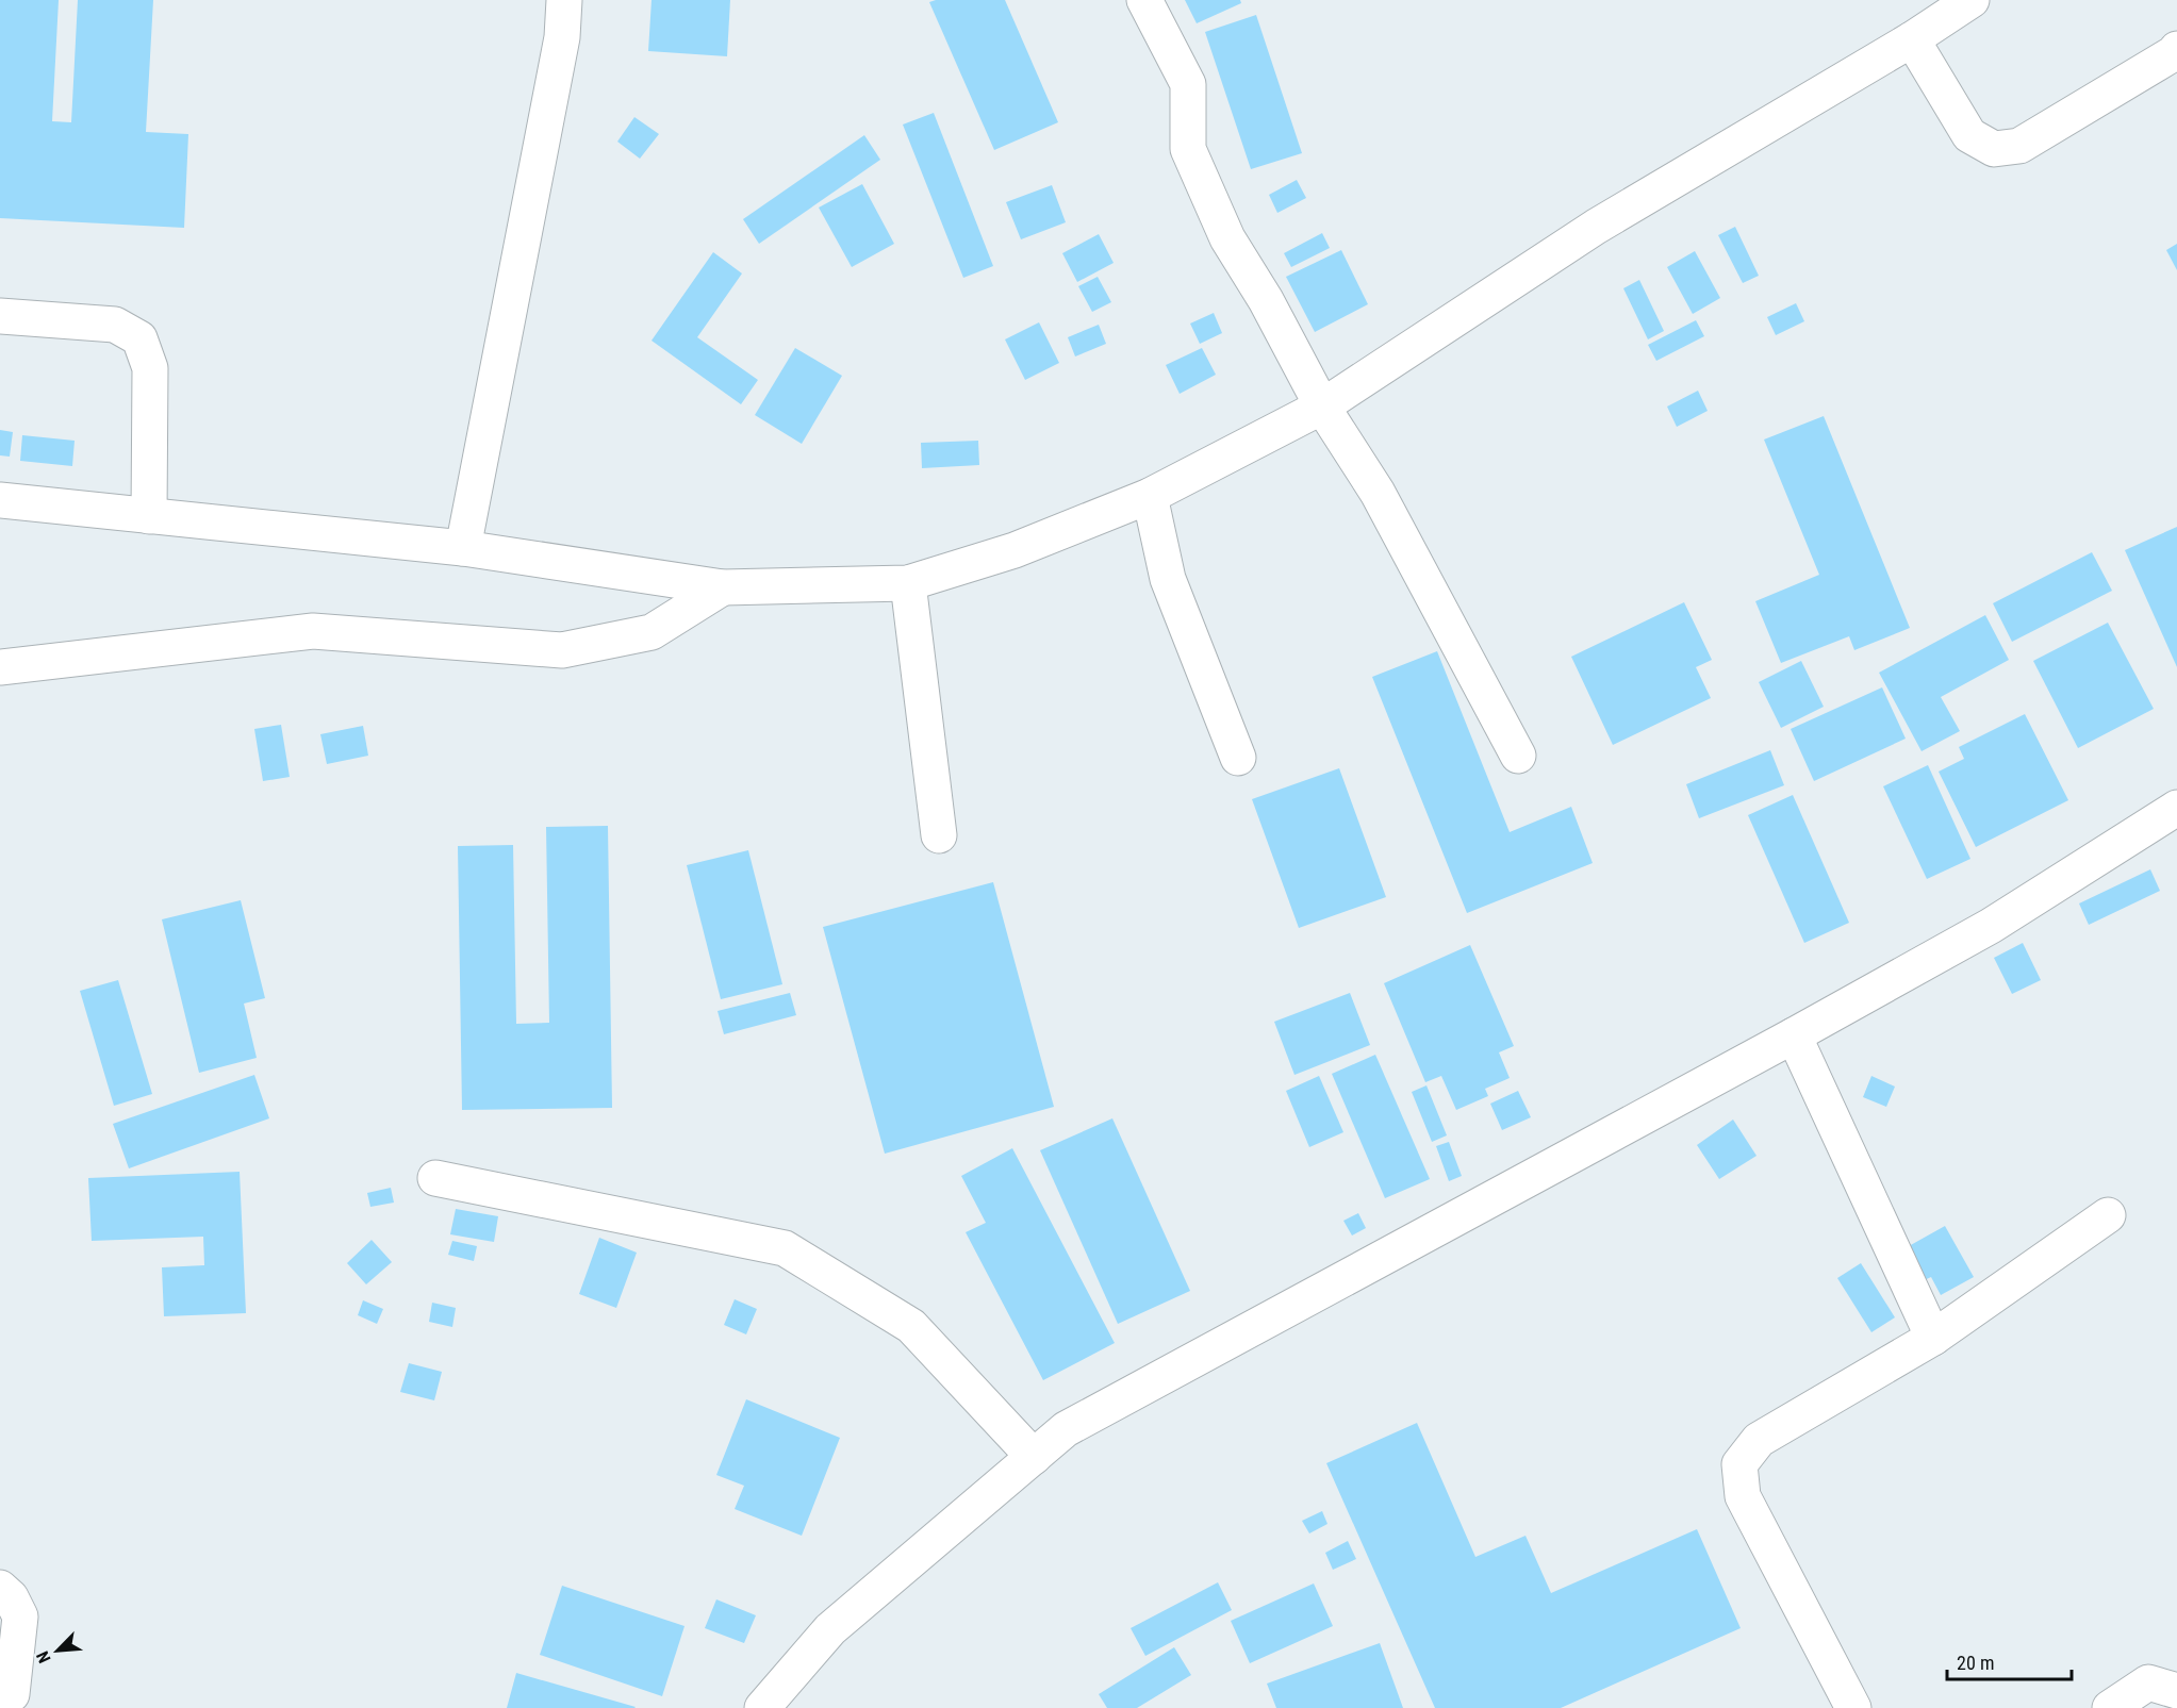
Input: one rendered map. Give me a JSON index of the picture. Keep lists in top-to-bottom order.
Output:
{
  "scale_bar": "20 m",
  "north": "bottom left"
}
